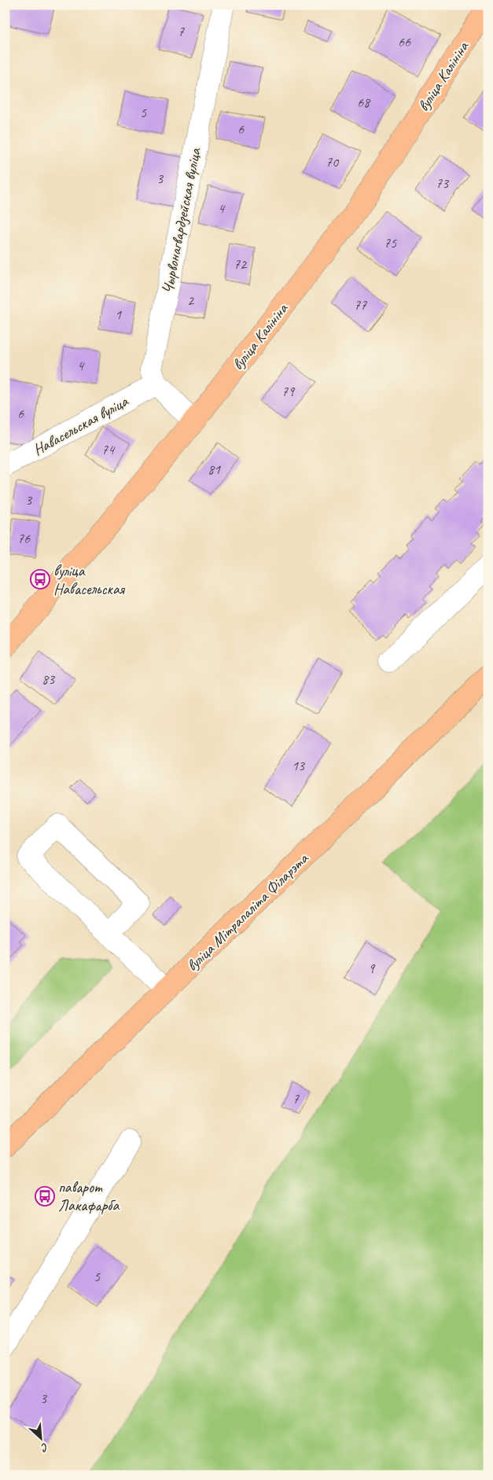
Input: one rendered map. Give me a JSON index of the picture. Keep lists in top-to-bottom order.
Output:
{
  "streets": {
    "main road": ["вуліца Калініна", "вуліца Мітрапаліта Філарэта"],
    "street": ["Чырвонагвардзейская вуліца", "Навасельская вуліца"]
  },
  "crossings": [
    ["вуліца Калініна", "Чырвонагвардзейская вуліца"],
    ["Чырвонагвардзейская вуліца", "Навасельская вуліца"]
  ],
  "places": {
    "bus stop": ["вуліца Навасельская", "паварот Лакафарба"]
  },
  "house_numbers": [
    "7",
    "66",
    "68",
    "5",
    "6",
    "70",
    "3",
    "73",
    "4",
    "75",
    "72",
    "2",
    "77",
    "1",
    "4",
    "79",
    "6",
    "74",
    "81",
    "3",
    "76",
    "83",
    "13",
    "9",
    "7",
    "5",
    "3"
  ],
  "north": "bottom right"
}
